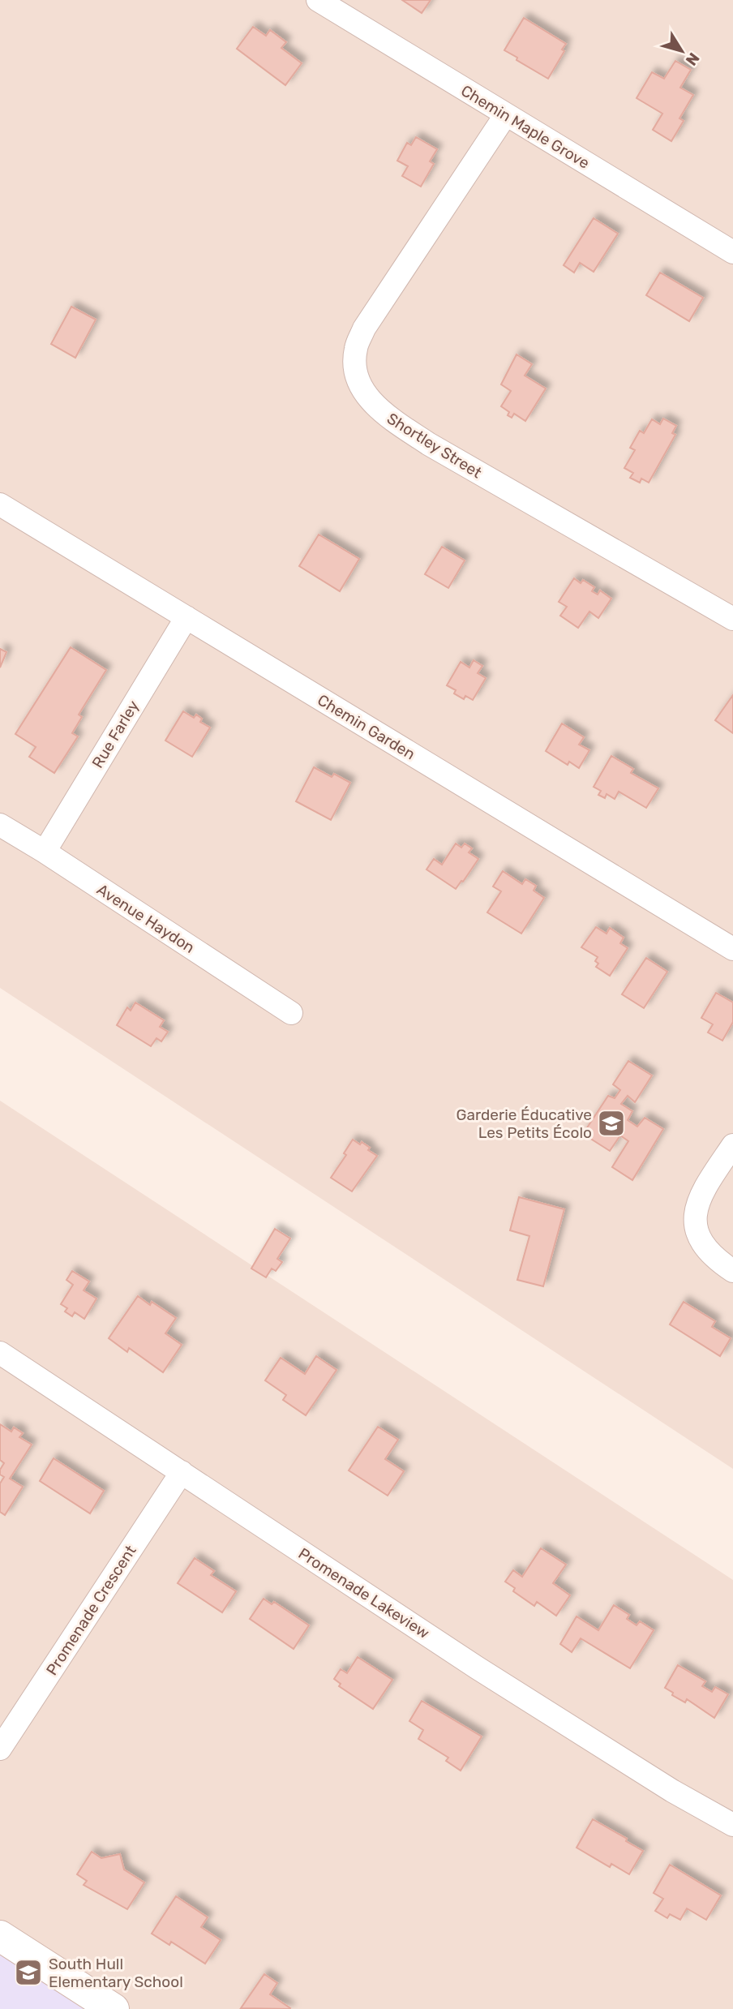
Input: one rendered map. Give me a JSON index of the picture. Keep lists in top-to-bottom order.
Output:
{
  "streets": {
    "street": [
      "Chemin Maple Grove",
      "Shortley Street",
      "Chemin Garden",
      "Rue Farley",
      "Avenue Haydon",
      "Promenade Lakeview",
      "Promenade Crescent"
    ]
  },
  "crossings": [
    ["Chemin Maple Grove", "Shortley Street"],
    ["Chemin Garden", "Rue Farley"],
    ["Rue Farley", "Avenue Haydon"],
    ["Promenade Lakeview", "Promenade Crescent"]
  ],
  "places": {
    "school or university": ["Garderie Éducative Les Petits Écolo", "South Hull Elementary School"]
  },
  "north": "bottom right"
}
